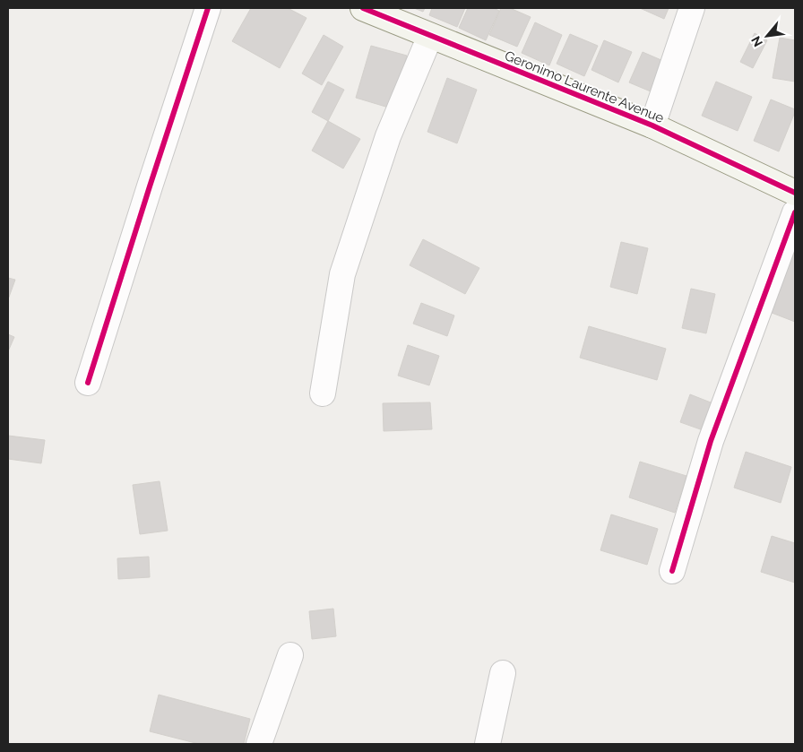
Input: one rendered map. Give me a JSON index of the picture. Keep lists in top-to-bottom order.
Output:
{
  "streets": {
    "street": ["Geronimo Laurente Avenue"]
  },
  "north": "bottom left"
}
